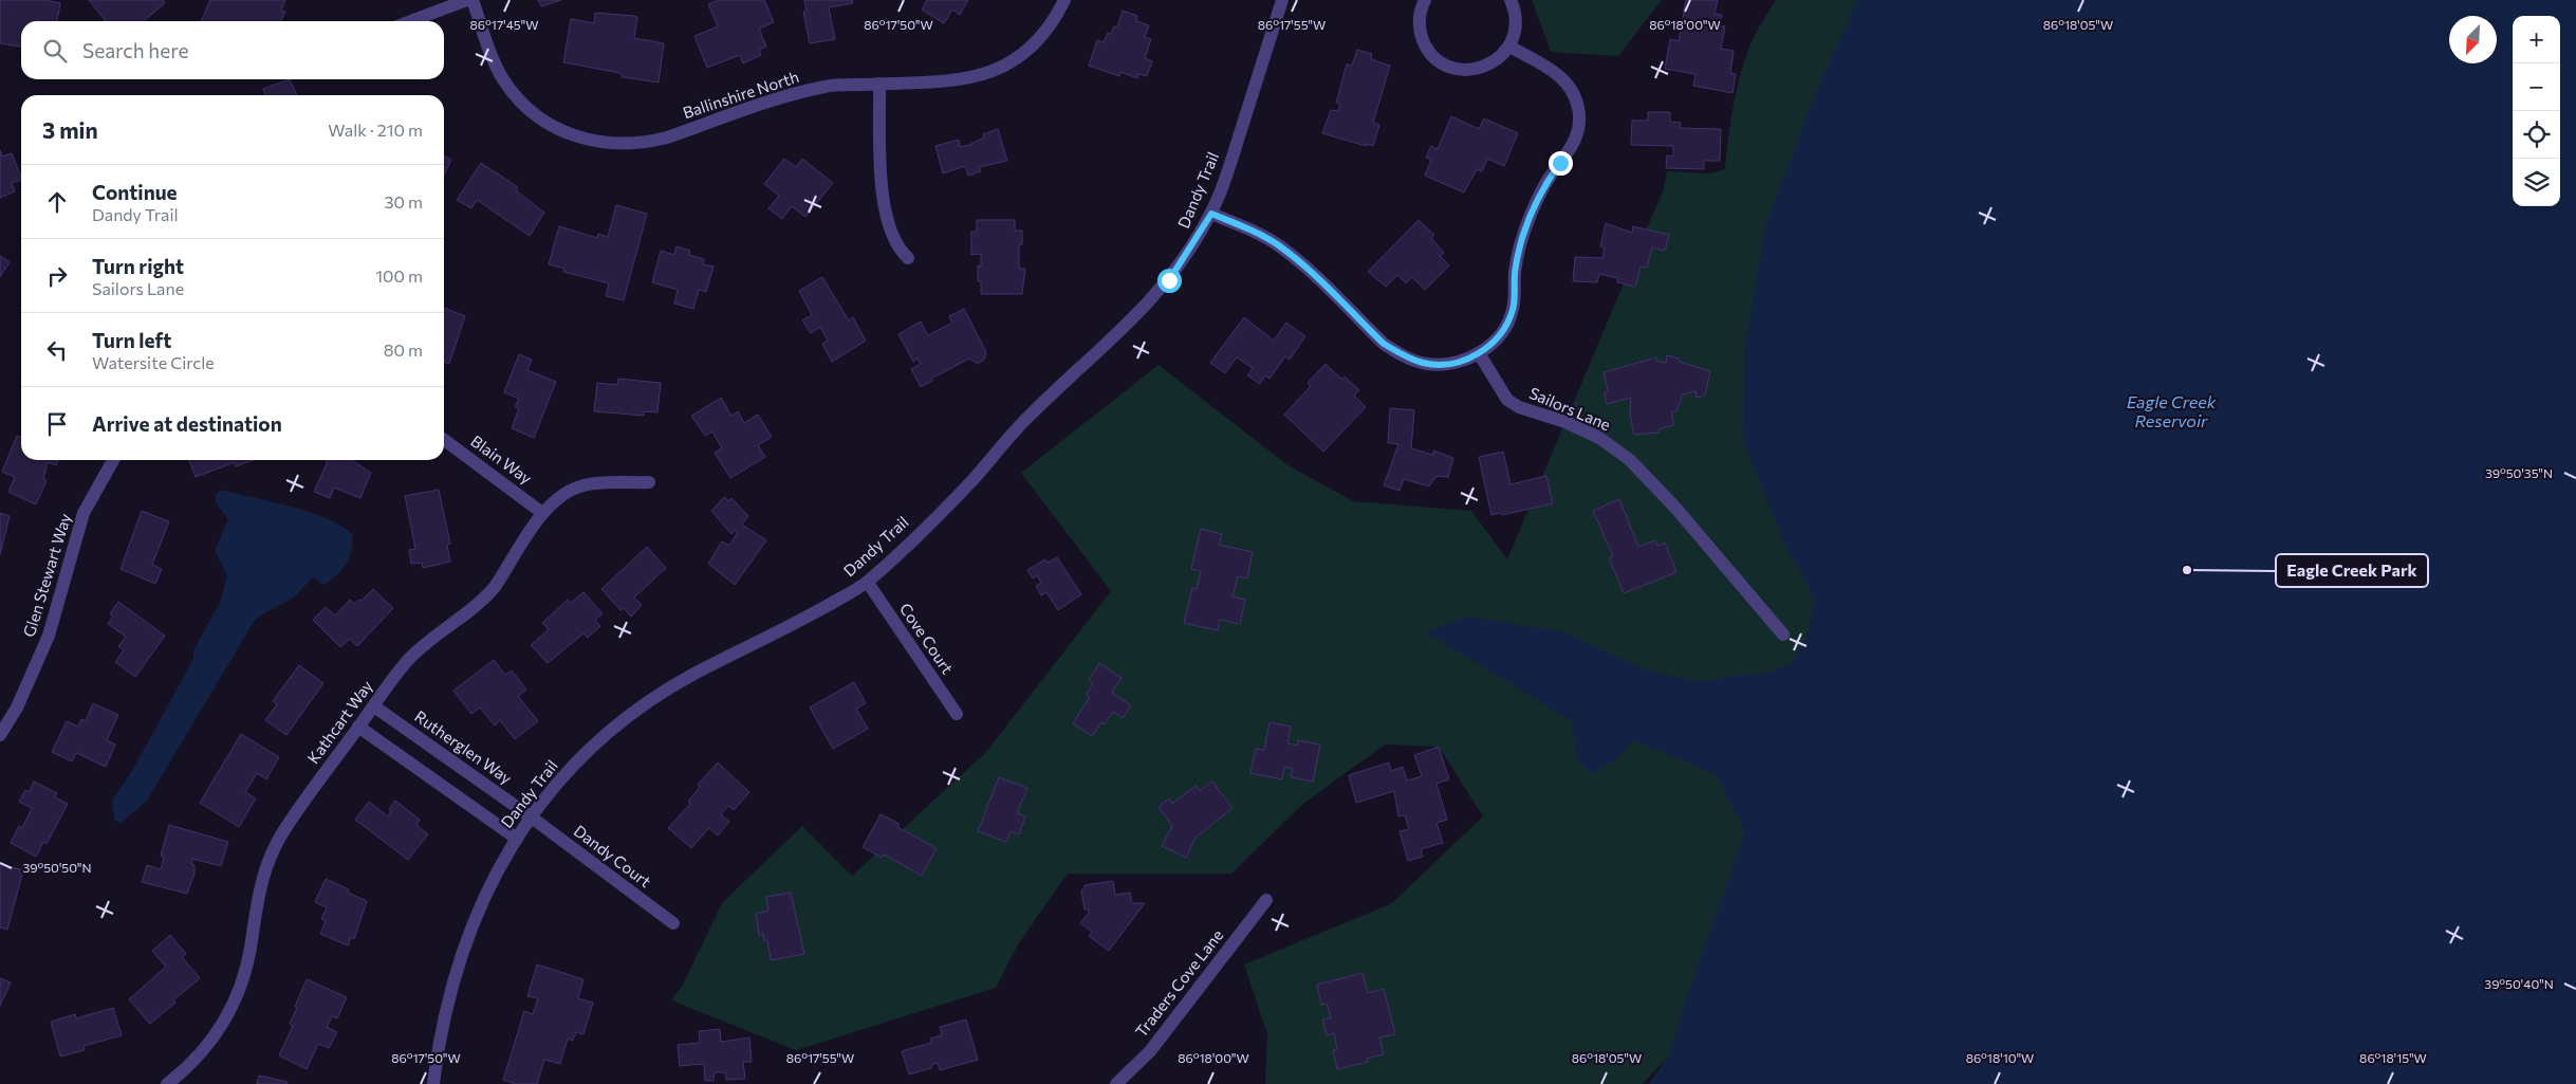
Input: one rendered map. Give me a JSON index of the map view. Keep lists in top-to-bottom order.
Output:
{
  "streets": {
    "street": [
      "Ballinshire North",
      "Dandy Trail",
      "Sailors Lane",
      "Blain Way",
      "Glen Stewart Way",
      "Cove Court",
      "Kathcart Way",
      "Rutherglen Way",
      "Dandy Court",
      "Traders Cove Lane"
    ]
  },
  "crossings": [
    ["Dandy Trail", "Cove Court"],
    ["Dandy Trail", "Rutherglen Way"],
    ["Dandy Trail", "Dandy Court"],
    ["Blain Way", "Kathcart Way"],
    ["Kathcart Way", "Rutherglen Way"],
    ["Rutherglen Way", "Dandy Court"]
  ],
  "water": ["Eagle Creek Reservoir"],
  "places": ["Eagle Creek Park"],
  "north": "bottom left",
  "page": {
    "map_buttons": ["+", "−"],
    "search": "Search here",
    "heading": ["3 min", "Walk · 210 m"],
    "list": [
      ["Continue", "Dandy Trail", "30 m"],
      ["Turn right", "Sailors Lane", "100 m"],
      ["Turn left", "Watersite Circle", "80 m"],
      "Arrive at destination"
    ]
  },
  "coordinates": [
    "86°17'45\"W",
    "86°17'50\"W",
    "86°17'55\"W",
    "86°18'00\"W",
    "86°18'05\"W",
    "39°50'35\"N",
    "39°50'50\"N",
    "39°50'40\"N",
    "86°18'10\"W",
    "86°18'15\"W"
  ]
}
